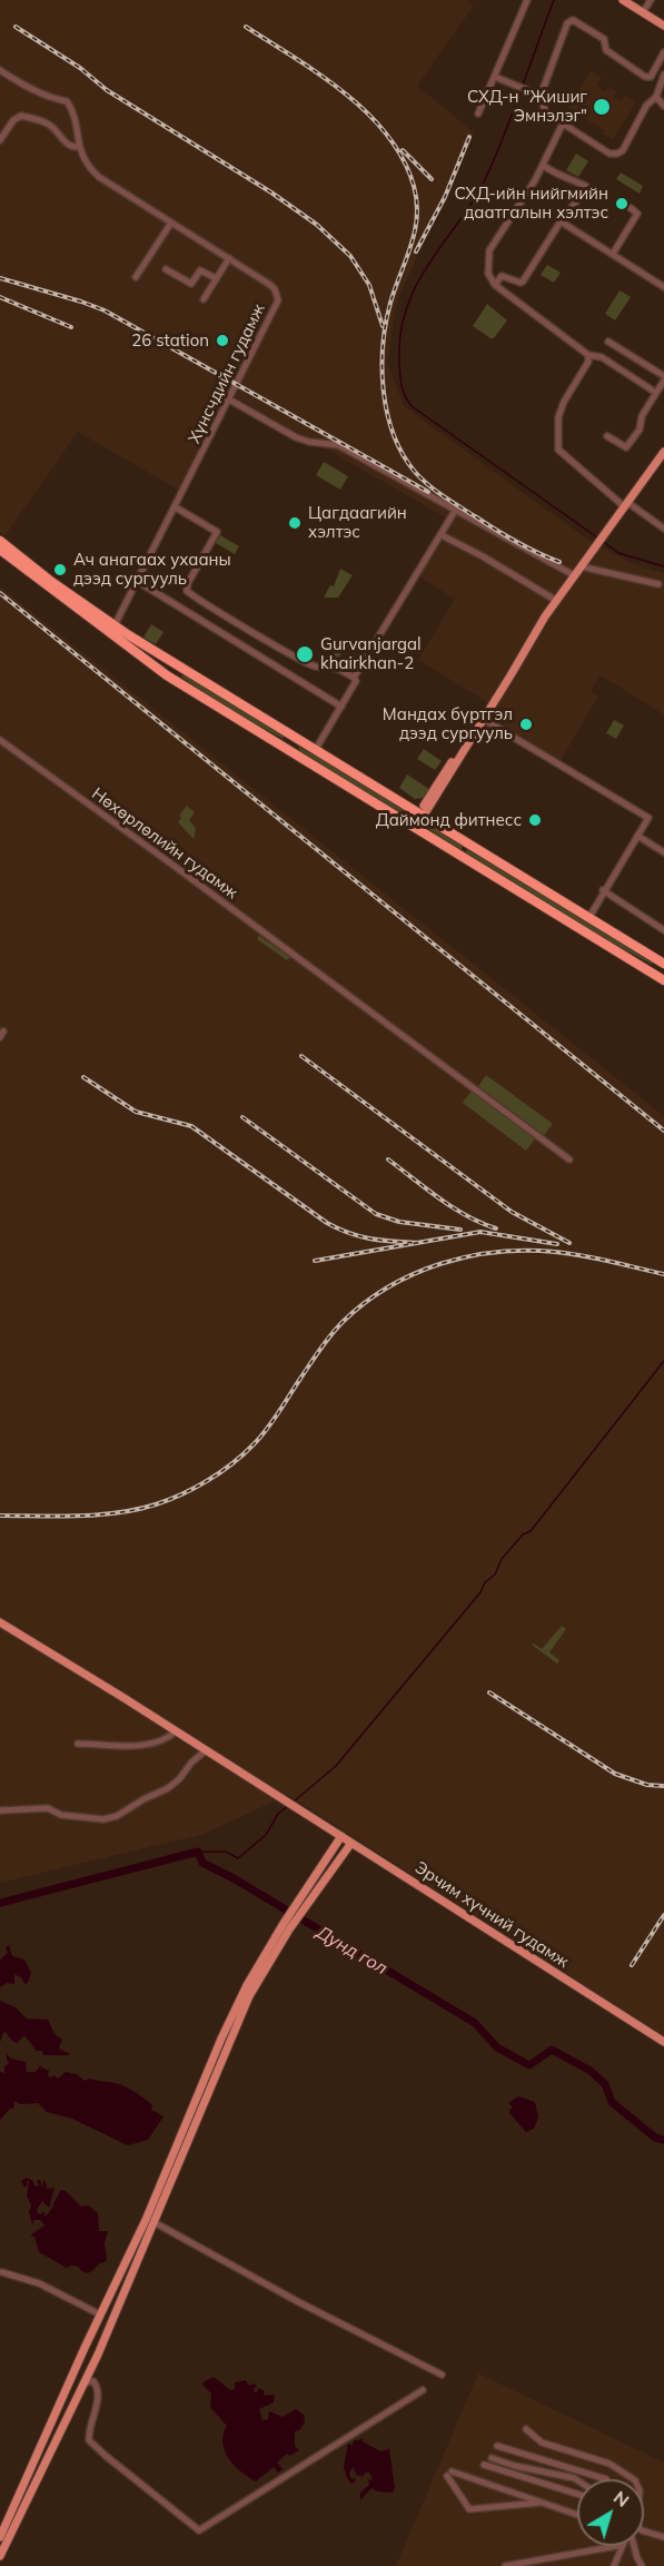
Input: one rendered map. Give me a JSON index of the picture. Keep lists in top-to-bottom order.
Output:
{
  "streets": {
    "main road": ["Эрчим хүчний гудамж"],
    "street": ["Хүнсчдийн гудамж", "Нөхөрлөлийн гудамж"]
  },
  "water": ["Дунд гол"],
  "places": [
    "СХД-н \"Жишиг Эмнэлэг\"",
    "СХД-ийн нийгмийн даатгалын хэлтэс",
    "26 station",
    "Цагдаагийн хэлтэс",
    "Ач анагаах ухааны дээд сургууль",
    "Gurvanjargal khairkhan-2",
    "Мандах бүртгэл дээд сургууль",
    "Даймонд фитнесс"
  ],
  "north": "top right"
}
